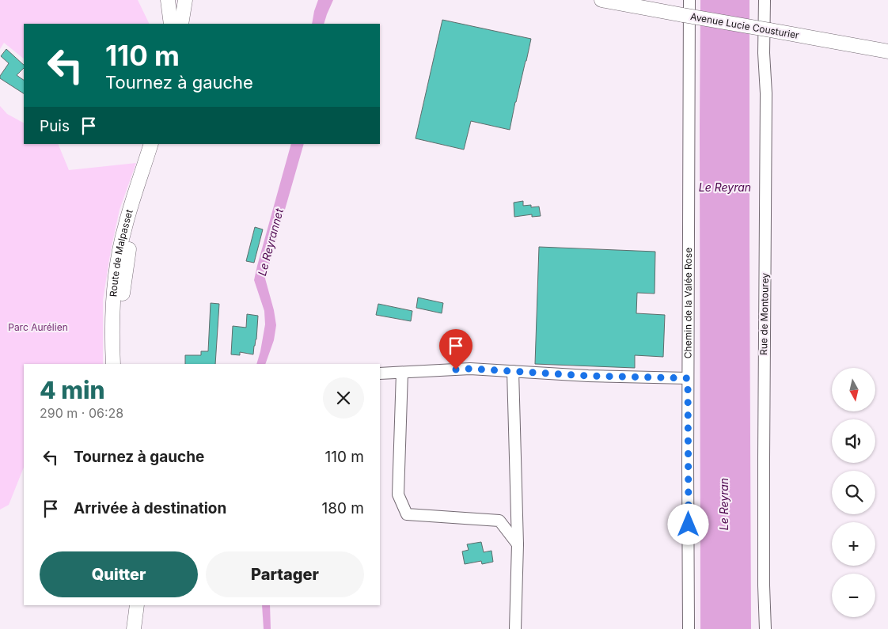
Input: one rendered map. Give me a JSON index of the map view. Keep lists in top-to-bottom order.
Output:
{
  "streets": {
    "main road": ["Avenue Lucie Cousturier", "Route de Malpasset"],
    "street": ["Chemin de la Valée Rose", "Rue de Montourey"]
  },
  "water": ["Le Reyran", "Le Reyrannet"],
  "parks": ["Parc Aurélien"],
  "north": "bottom",
  "page": {
    "turn": ["110 m", "Tournez à gauche"],
    "then": "Puis",
    "heading": ["4 min", "290 m · 06:28"],
    "map_buttons": ["+", "−"],
    "list": [
      {
        "name": "Tournez à gauche",
        "value": "110 m"
      },
      {
        "name": "Arrivée à destination",
        "value": "180 m"
      }
    ],
    "buttons": ["Quitter", "Partager"]
  }
}
